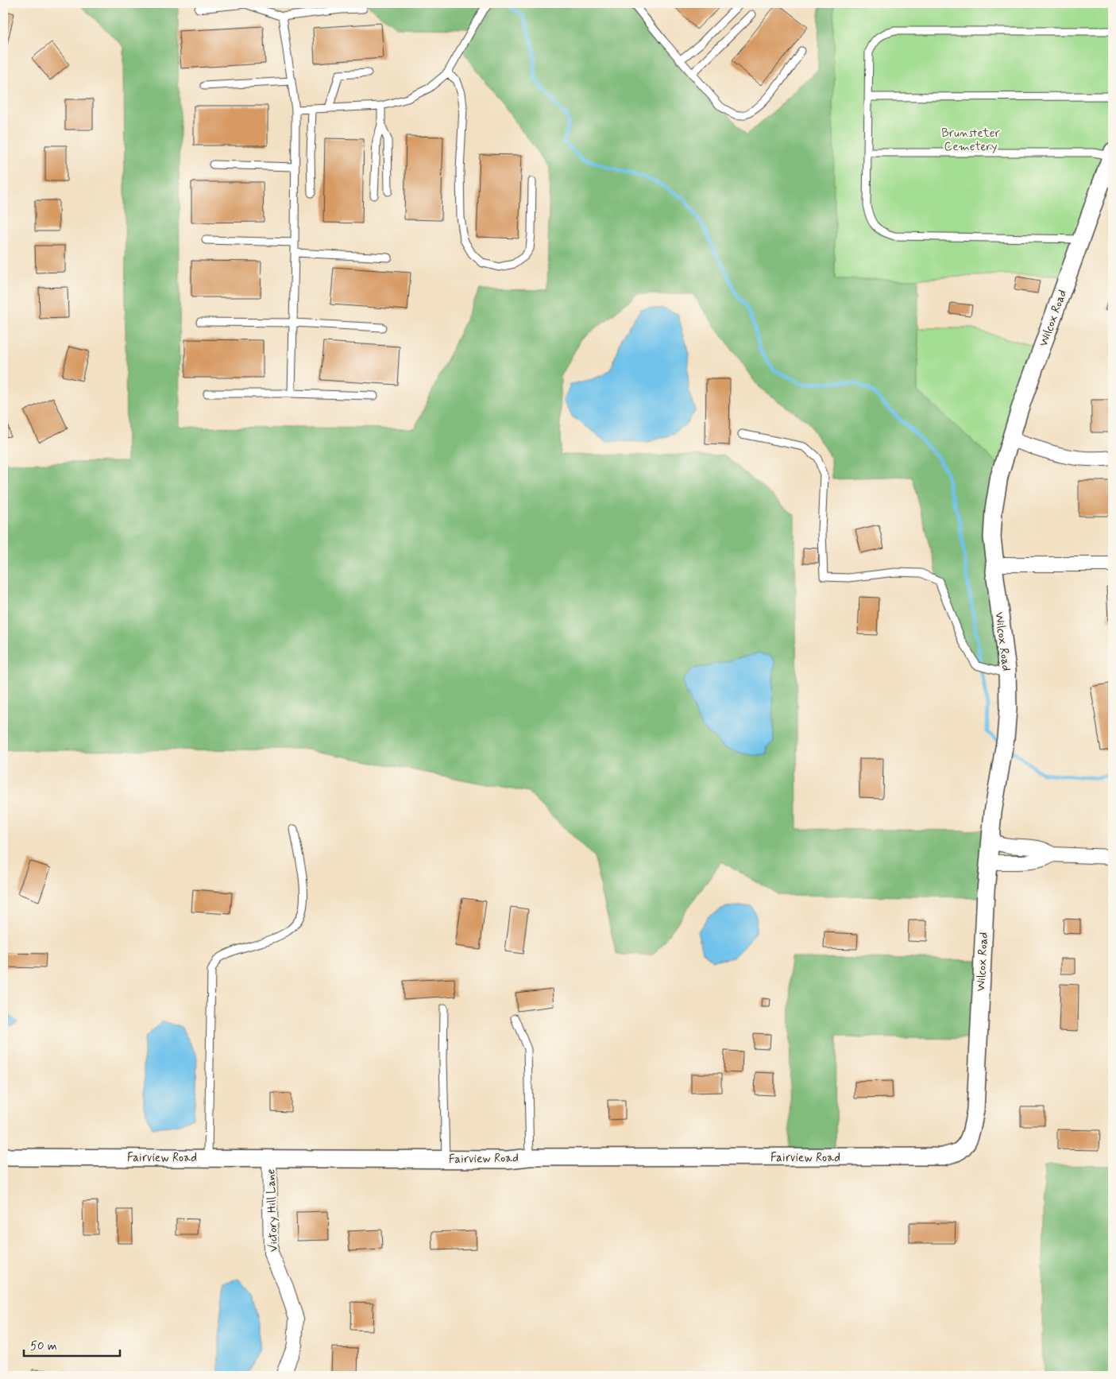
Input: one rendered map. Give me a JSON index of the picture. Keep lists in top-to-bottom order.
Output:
{
  "streets": {
    "street": ["Wilcox Road", "Fairview Road", "Victory Hill Lane"]
  },
  "crossings": [
    ["Wilcox Road", "Fairview Road"],
    ["Fairview Road", "Victory Hill Lane"]
  ],
  "parks": ["Brunsteter Cemetery"],
  "scale_bar": "50 m"
}
